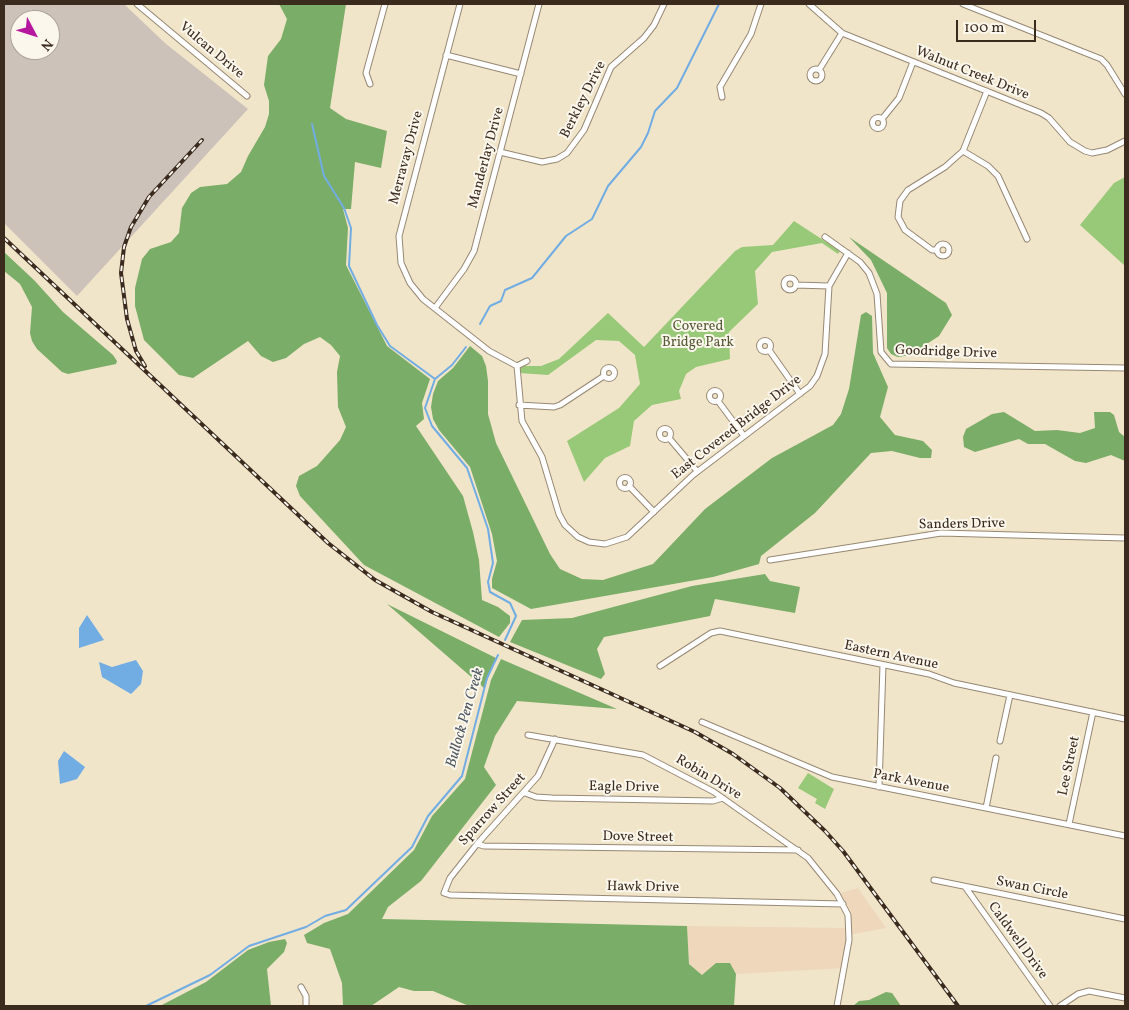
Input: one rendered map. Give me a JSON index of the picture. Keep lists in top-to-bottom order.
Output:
{
  "streets": {
    "street": [
      "Vulcan Drive",
      "Walnut Creek Drive",
      "Berkley Drive",
      "Merravay Drive",
      "Manderlay Drive",
      "Goodridge Drive",
      "East Covered Bridge Drive",
      "Sanders Drive",
      "Eastern Avenue",
      "Lee Street",
      "Robin Drive",
      "Park Avenue",
      "Eagle Drive",
      "Sparrow Street",
      "Dove Street",
      "Hawk Drive",
      "Swan Circle",
      "Caldwell Drive"
    ]
  },
  "crossings": [
    ["Berkley Drive", "Manderlay Drive"],
    ["Merravay Drive", "Manderlay Drive"],
    ["Goodridge Drive", "East Covered Bridge Drive"],
    ["Eastern Avenue", "Lee Street"],
    ["Lee Street", "Park Avenue"],
    ["Robin Drive", "Eagle Drive"],
    ["Robin Drive", "Sparrow Street"],
    ["Robin Drive", "Dove Street"],
    ["Robin Drive", "Hawk Drive"],
    ["Eagle Drive", "Sparrow Street"],
    ["Sparrow Street", "Dove Street"],
    ["Sparrow Street", "Hawk Drive"],
    ["Swan Circle", "Caldwell Drive"]
  ],
  "water": ["Bullock Pen Creek"],
  "parks": ["Covered Bridge Park"],
  "scale_bar": "100 m",
  "north": "bottom right"
}
